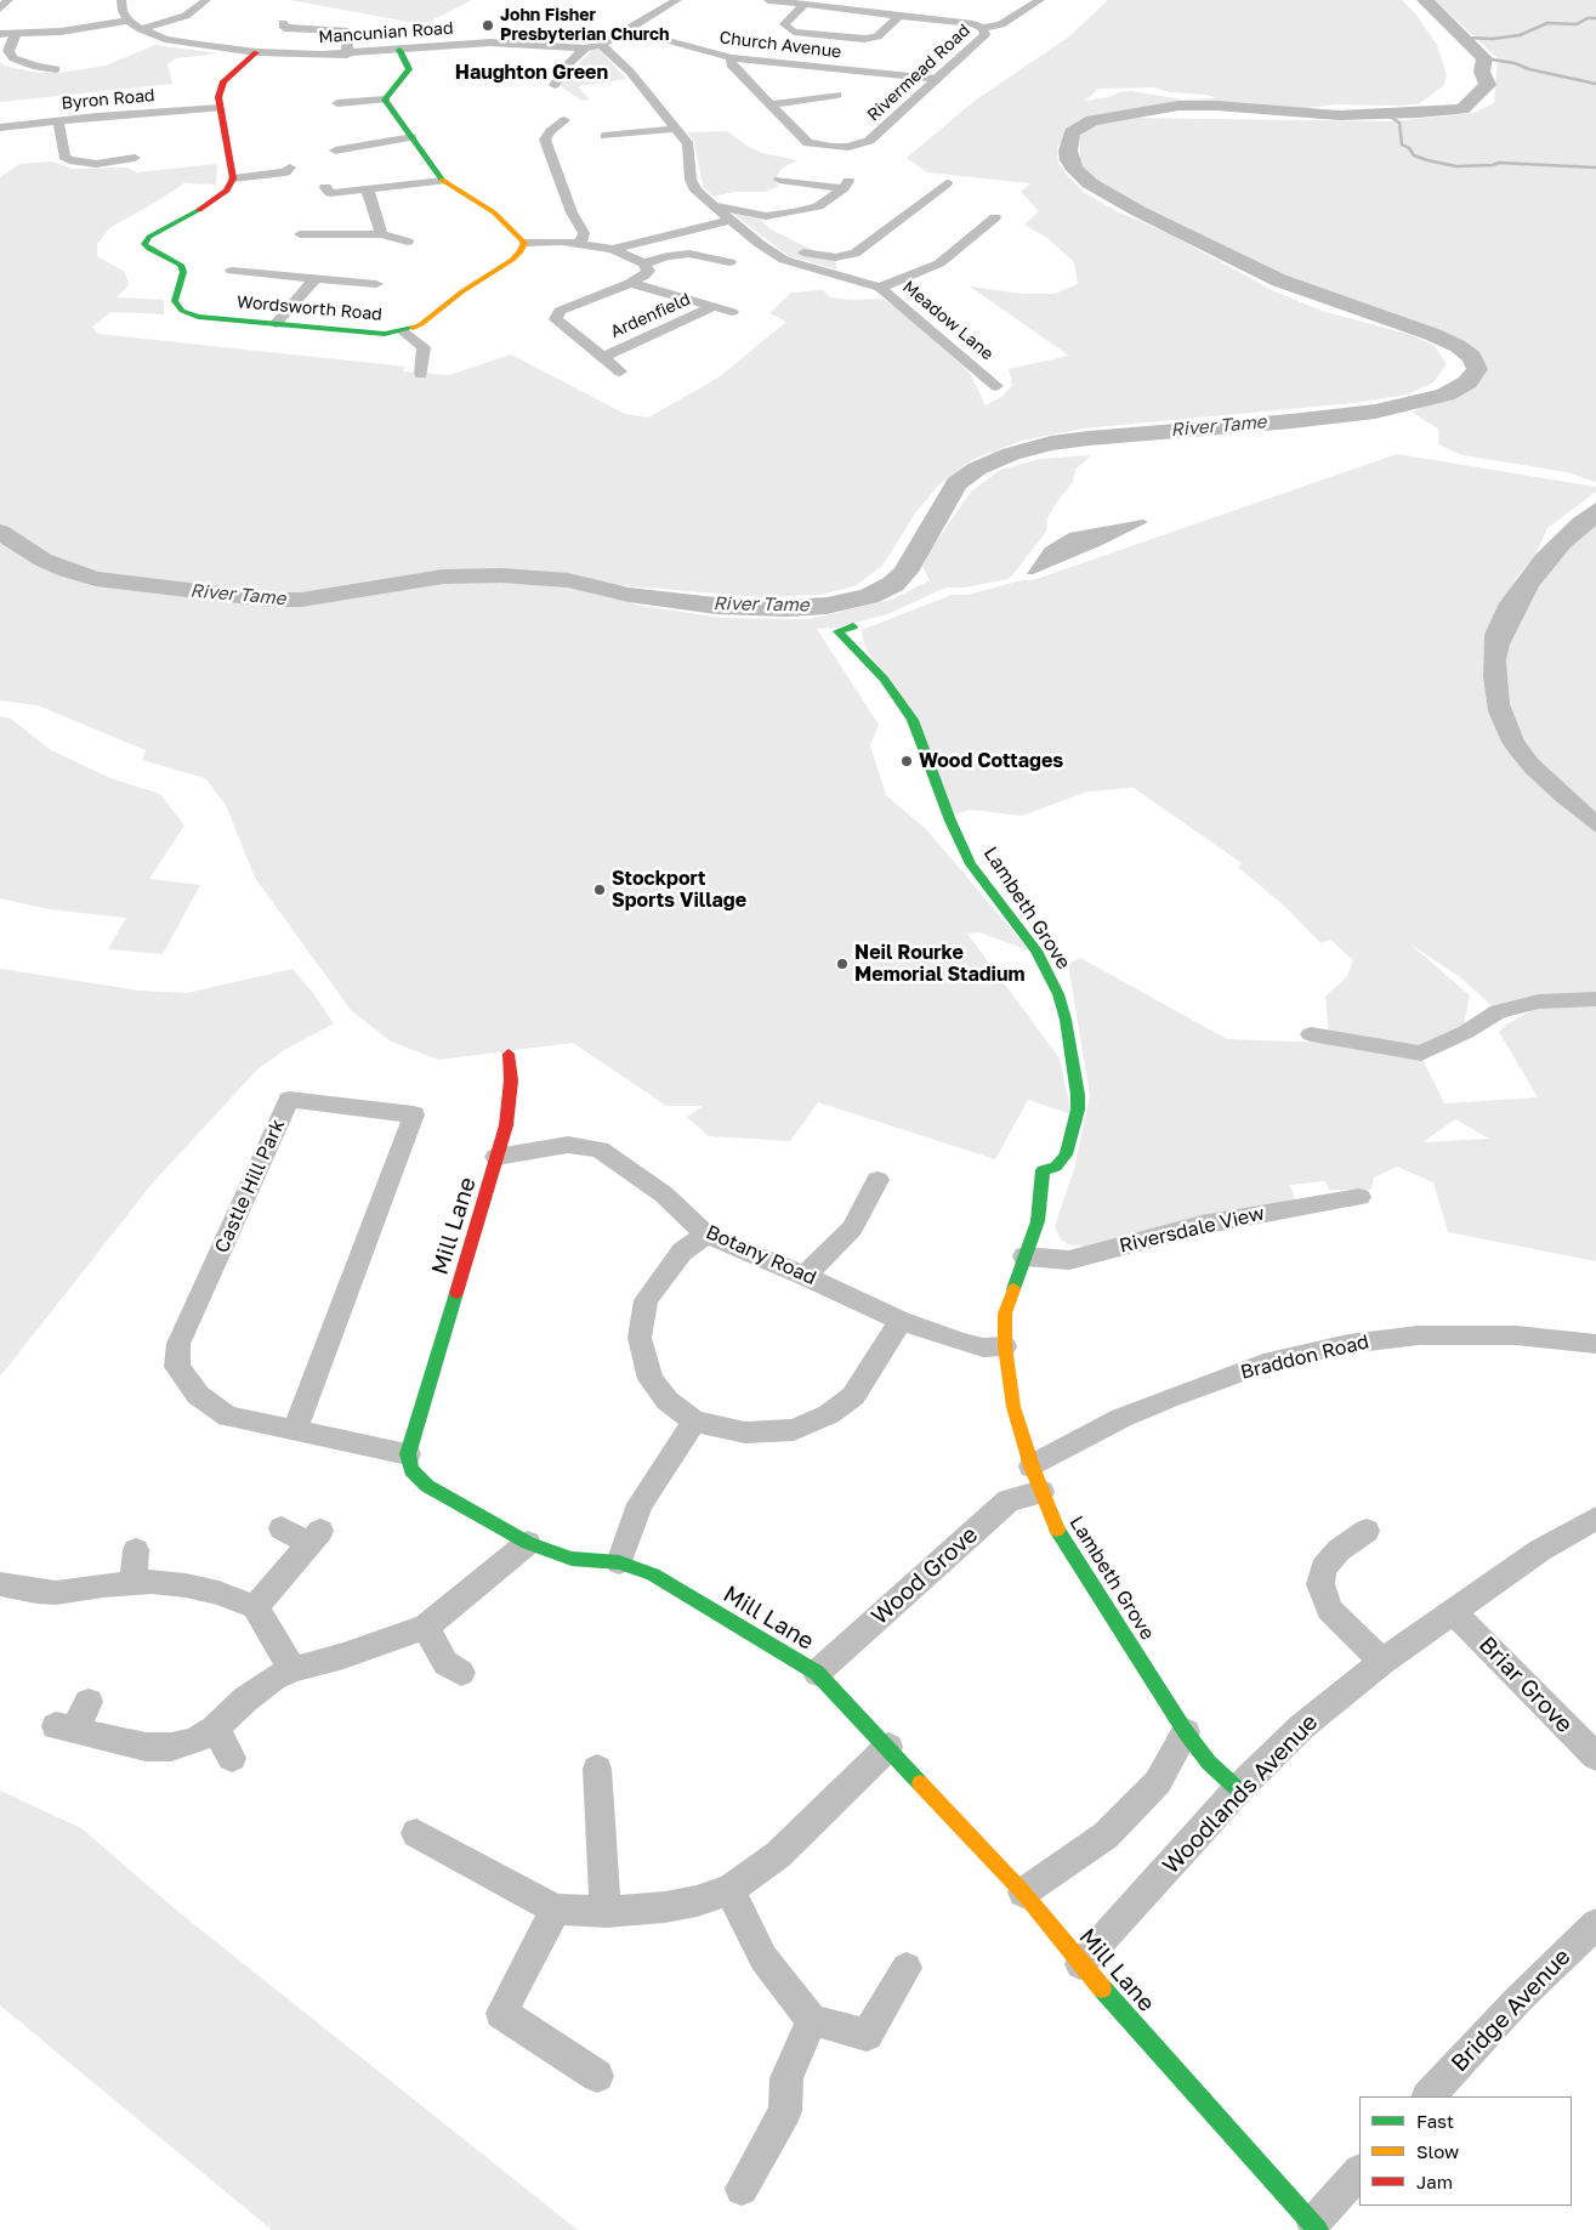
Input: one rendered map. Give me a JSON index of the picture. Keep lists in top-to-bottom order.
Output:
{
  "streets": {
    "street": [
      "Mancunian Road",
      "Church Avenue",
      "Rivermead Road",
      "Byron Road",
      "Wordsworth Road",
      "Ardenfield",
      "Meadow Lane",
      "Lambeth Grove",
      "Castle Hill Park",
      "Mill Lane",
      "Riversdale View",
      "Botany Road",
      "Braddon Road",
      "Wood Grove",
      "Briar Grove",
      "Woodlands Avenue",
      "Bridge Avenue"
    ]
  },
  "crossings": [
    ["Mancunian Road", "Church Avenue"],
    ["Mancunian Road", "Meadow Lane"],
    ["Church Avenue", "Rivermead Road"],
    ["Lambeth Grove", "Riversdale View"],
    ["Lambeth Grove", "Botany Road"],
    ["Lambeth Grove", "Braddon Road"],
    ["Lambeth Grove", "Wood Grove"],
    ["Lambeth Grove", "Woodlands Avenue"],
    ["Castle Hill Park", "Mill Lane"],
    ["Mill Lane", "Botany Road"],
    ["Mill Lane", "Wood Grove"],
    ["Mill Lane", "Woodlands Avenue"],
    ["Briar Grove", "Woodlands Avenue"]
  ],
  "districts": ["Haughton Green"],
  "water": ["River Tame"],
  "places": [
    "John Fisher Presbyterian Church",
    "Wood Cottages",
    "Stockport Sports Village",
    "Neil Rourke Memorial Stadium"
  ],
  "legend": ["Fast", "Slow", "Jam"]
}
